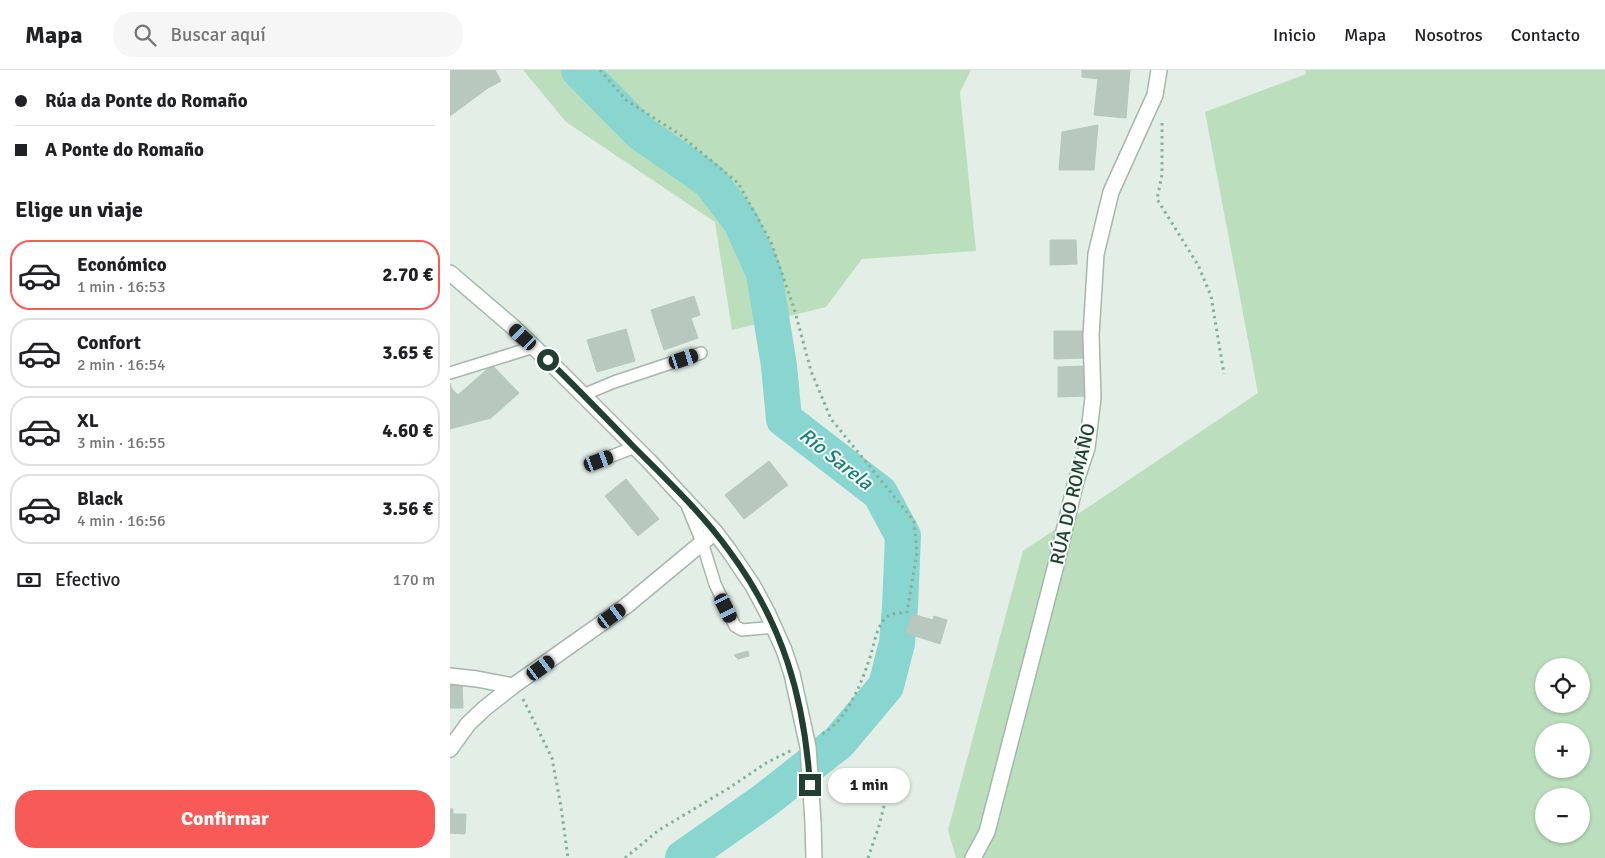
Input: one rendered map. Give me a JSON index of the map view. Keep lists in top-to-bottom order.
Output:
{
  "streets": {
    "street": ["RÚA DO ROMAÑO"]
  },
  "water": ["Río Sarela"],
  "page": {
    "header": "Mapa",
    "search": "Buscar aquí",
    "nav": [
      "Inicio",
      "Mapa",
      "Nosotros",
      "Contacto"
    ],
    "banner": ["Rúa da Ponte do Romaño", "A Ponte do Romaño"],
    "heading": "Elige un viaje",
    "list": [
      {
        "name": "Económico",
        "note": "1 min · 16:53",
        "value": "2.70 €"
      },
      {
        "name": "Confort",
        "note": "2 min · 16:54",
        "value": "3.65 €"
      },
      {
        "name": "XL",
        "note": "3 min · 16:55",
        "value": "4.60 €"
      },
      {
        "name": "Black",
        "note": "4 min · 16:56",
        "value": "3.56 €"
      }
    ],
    "pay": ["Efectivo", "170 m"],
    "map_buttons": ["+", "−"],
    "bubble": "1 min",
    "buttons": "Confirmar"
  }
}
